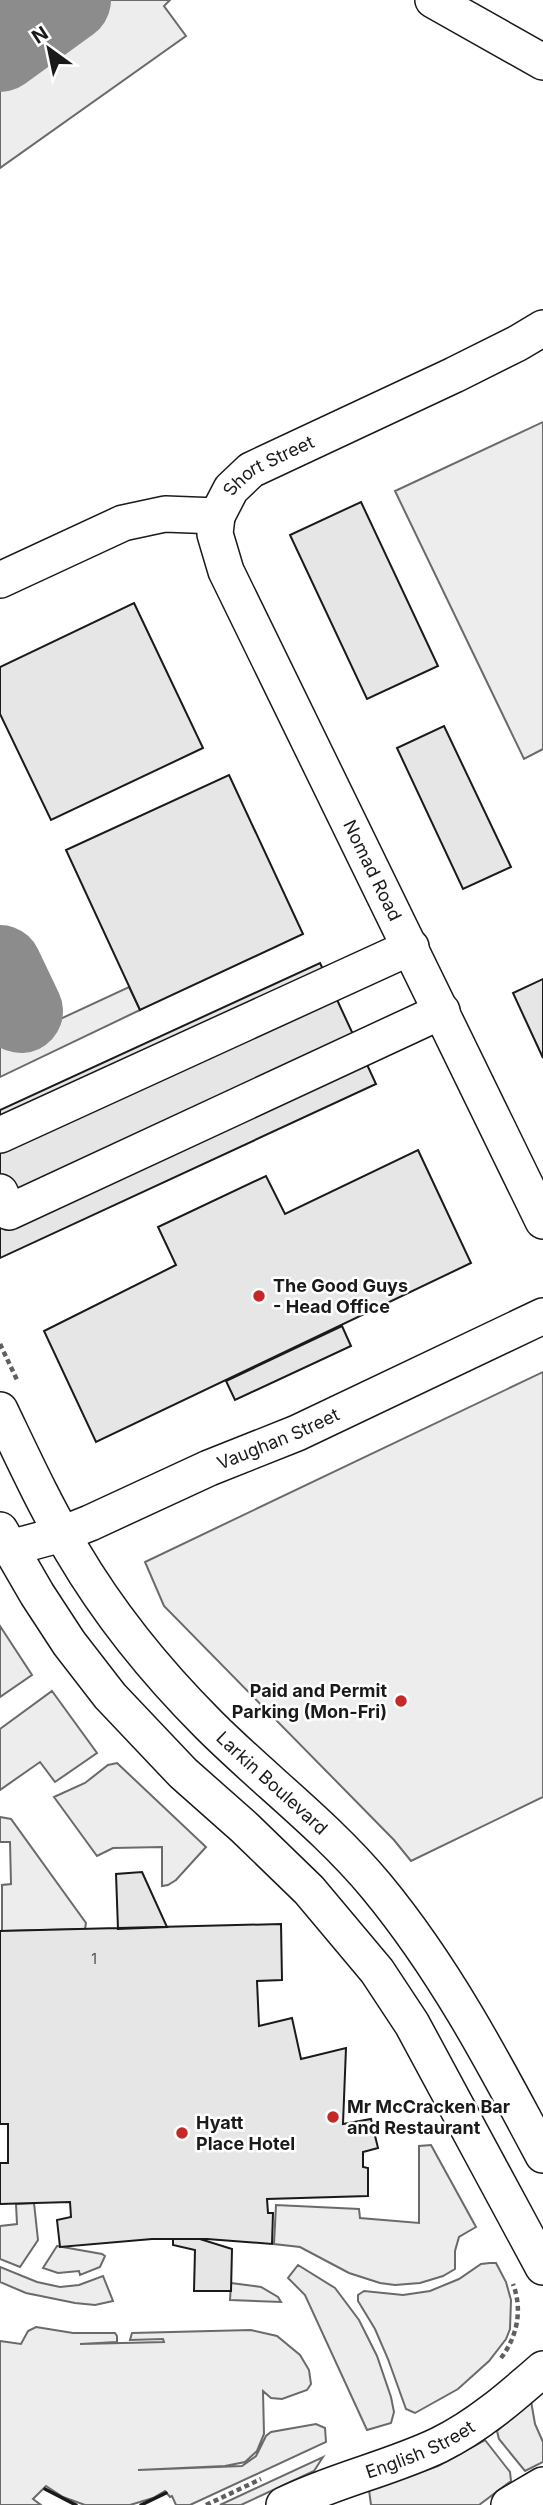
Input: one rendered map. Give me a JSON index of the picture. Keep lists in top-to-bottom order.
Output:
{
  "streets": {
    "street": [
      "Short Street",
      "Nomad Road",
      "Vaughan Street",
      "Larkin Boulevard",
      "English Street"
    ]
  },
  "crossings": [
    ["Short Street", "Nomad Road"],
    ["Vaughan Street", "Larkin Boulevard"]
  ],
  "places": [
    "The Good Guys - Head Office",
    "Paid and Permit Parking (Mon-Fri)",
    "Mr McCracken Bar and Restaurant",
    "Hyatt Place Hotel"
  ],
  "house_numbers": ["1"],
  "north": "top left"
}
